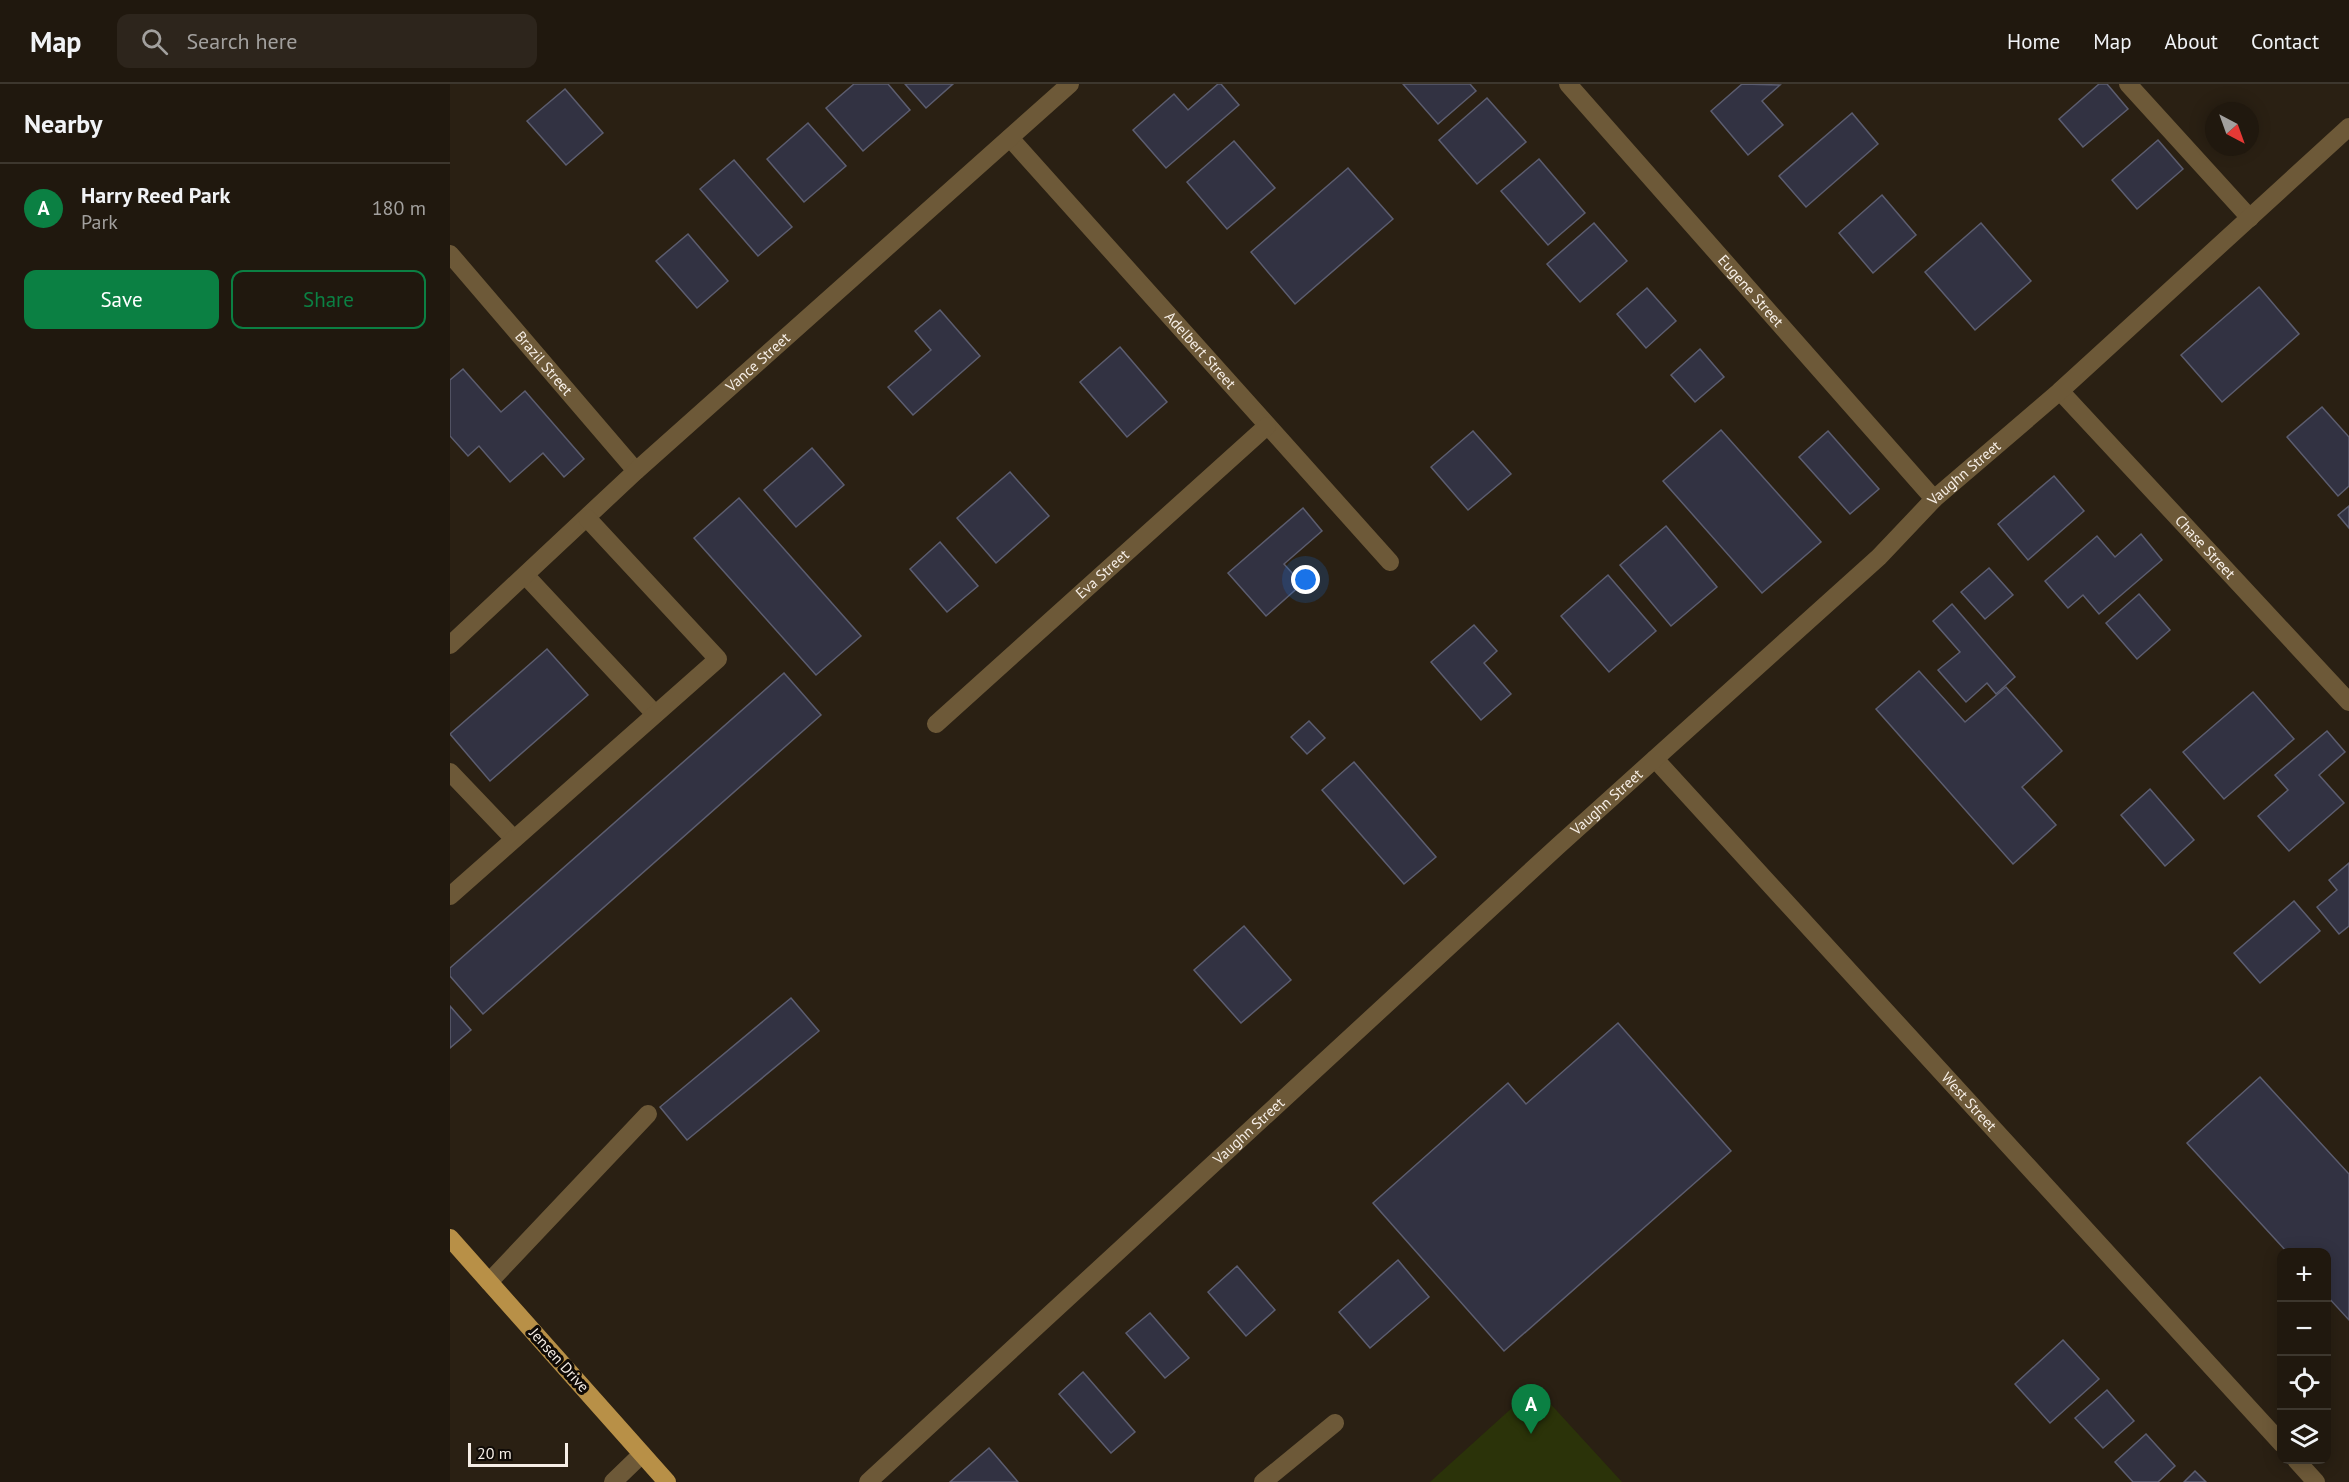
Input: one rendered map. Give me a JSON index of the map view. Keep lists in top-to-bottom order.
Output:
{
  "streets": {
    "main road": ["Jensen Drive"],
    "street": [
      "Eugene Street",
      "Adelbert Street",
      "Vance Street",
      "Brazil Street",
      "Vaughn Street",
      "Chase Street",
      "Eva Street",
      "West Street"
    ]
  },
  "crossings": [
    ["Eugene Street", "Vaughn Street"],
    ["Adelbert Street", "Vance Street"],
    ["Adelbert Street", "Eva Street"],
    ["Vance Street", "Brazil Street"],
    ["Vaughn Street", "Chase Street"],
    ["Vaughn Street", "West Street"]
  ],
  "scale_bar": "20 m",
  "north": "bottom right",
  "page": {
    "header": "Map",
    "search": "Search here",
    "nav": [
      "Home",
      "Map",
      "About",
      "Contact"
    ],
    "heading": "Nearby",
    "list": [
      {
        "mark": "A",
        "name": "Harry Reed Park",
        "note": "Park",
        "value": "180 m"
      }
    ],
    "buttons": ["Save", "Share"],
    "map_buttons": ["+", "−"],
    "pins": "A",
    "scale": "20 m"
  }
}
